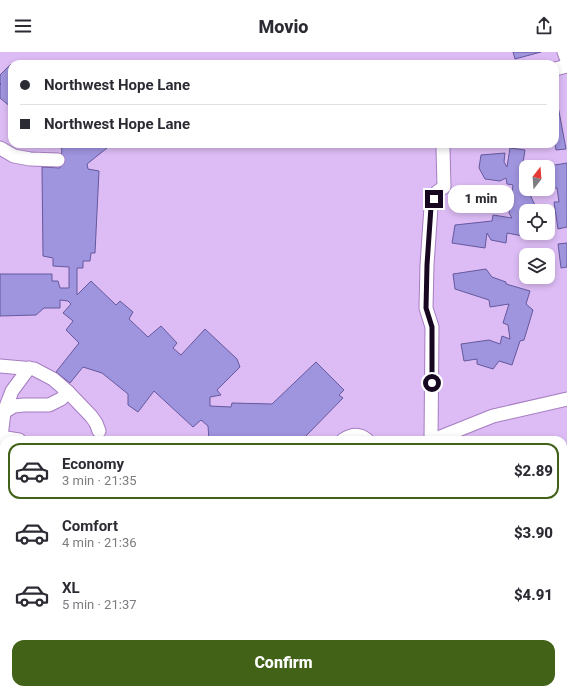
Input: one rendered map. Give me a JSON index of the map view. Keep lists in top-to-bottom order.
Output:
{
  "north": "top",
  "page": {
    "header": "Movio",
    "banner": ["Northwest Hope Lane", "Northwest Hope Lane"],
    "bubble": "1 min",
    "list": [
      {
        "name": "Economy",
        "note": "3 min · 21:35",
        "value": "$2.89"
      },
      {
        "name": "Comfort",
        "note": "4 min · 21:36",
        "value": "$3.90"
      },
      {
        "name": "XL",
        "note": "5 min · 21:37",
        "value": "$4.91"
      }
    ],
    "buttons": "Confirm"
  }
}
